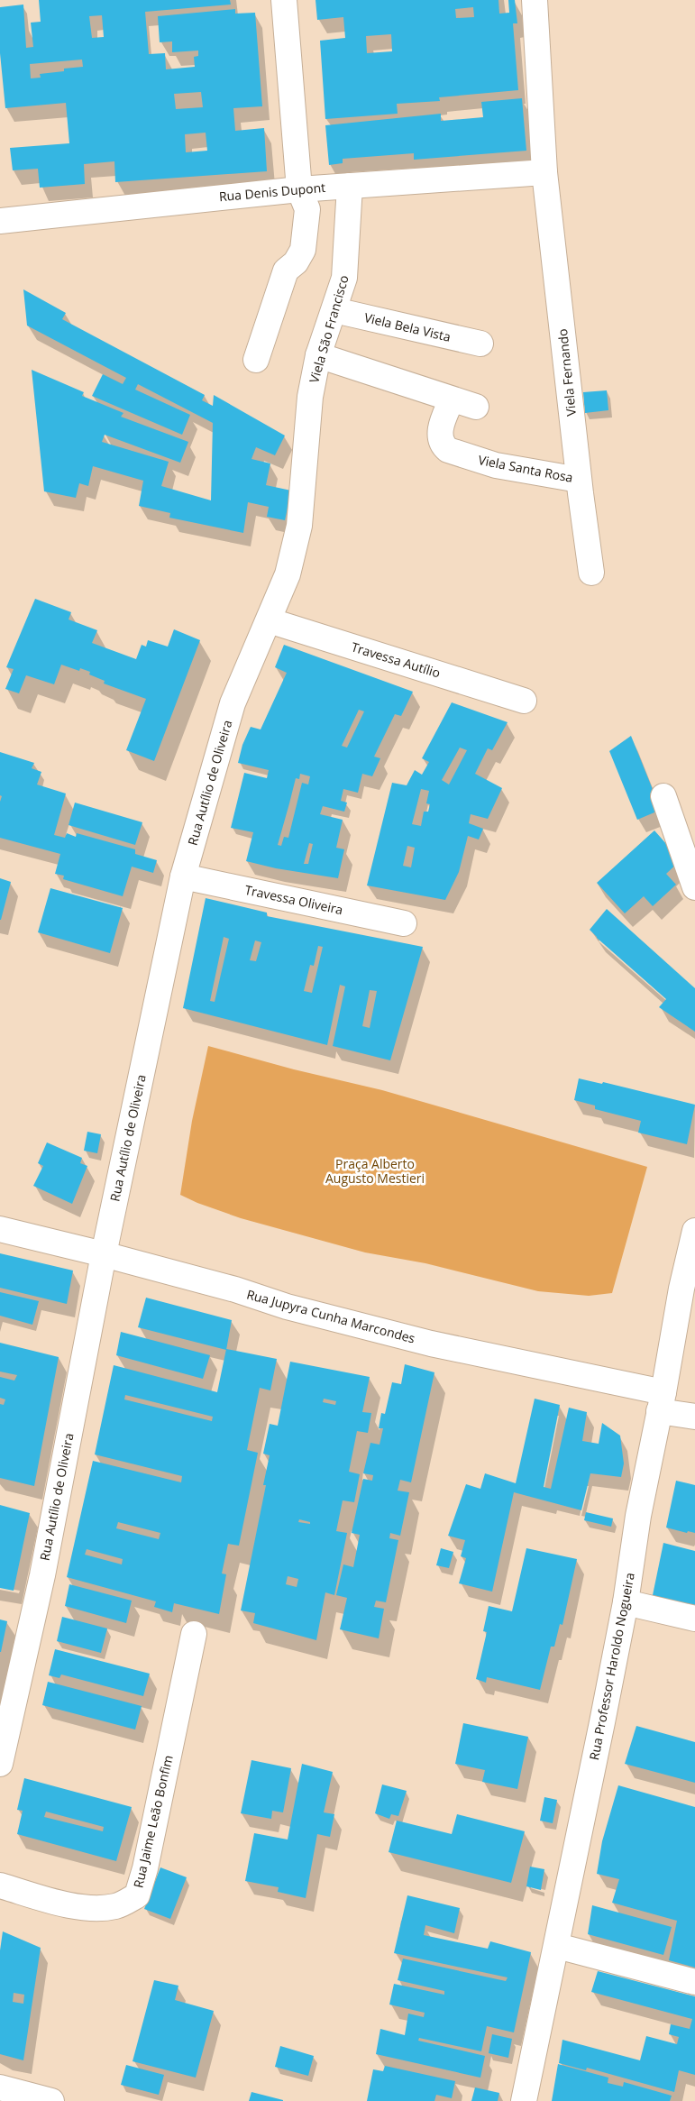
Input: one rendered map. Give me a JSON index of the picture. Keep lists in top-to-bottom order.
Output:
{
  "streets": {
    "street": [
      "Rua Denis Dupont",
      "Viela Bela Vista",
      "Viela São Francisco",
      "Viela Fernando",
      "Viela Santa Rosa",
      "Travessa Autílio",
      "Rua Autílio de Oliveira",
      "Travessa Oliveira",
      "Rua Jupyra Cunha Marcondes",
      "Rua Professor Haroldo Nogueira",
      "Rua Jaime Leão Bonfim"
    ]
  },
  "crossings": [
    ["Rua Denis Dupont", "Viela São Francisco"],
    ["Rua Denis Dupont", "Viela Fernando"],
    ["Viela Bela Vista", "Viela São Francisco"],
    ["Viela São Francisco", "Rua Autílio de Oliveira"],
    ["Viela Fernando", "Viela Santa Rosa"],
    ["Travessa Autílio", "Rua Autílio de Oliveira"],
    ["Rua Autílio de Oliveira", "Travessa Oliveira"],
    ["Rua Autílio de Oliveira", "Rua Jupyra Cunha Marcondes"],
    ["Rua Jupyra Cunha Marcondes", "Rua Professor Haroldo Nogueira"]
  ],
  "parks": ["Praça Alberto Augusto Mestieri"]
}
